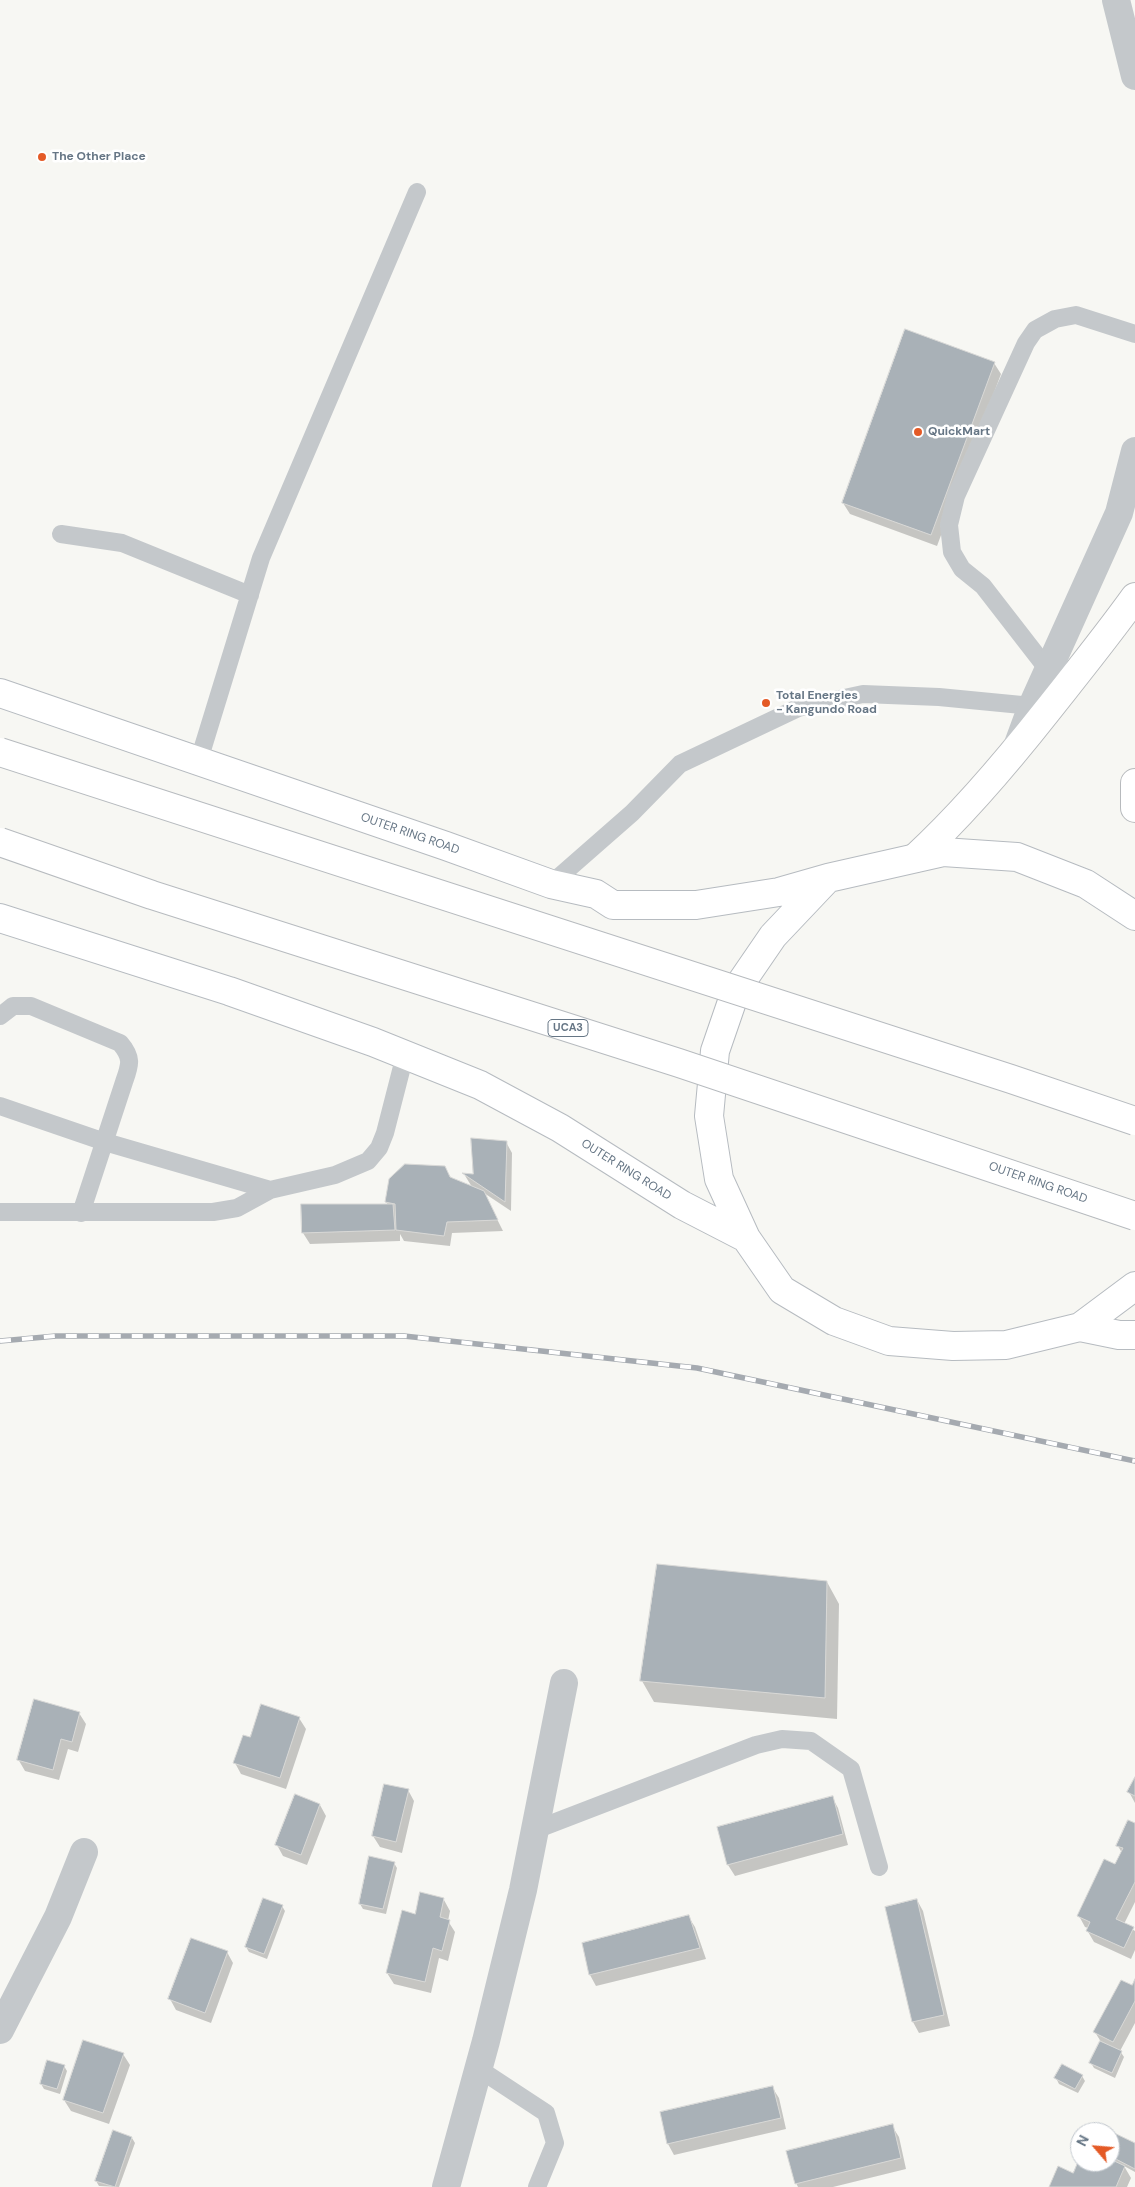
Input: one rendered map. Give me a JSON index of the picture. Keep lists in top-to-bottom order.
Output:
{
  "streets": {
    "main road": ["OUTER RING ROAD", "UCA3"]
  },
  "places": ["The Other Place", "QuickMart", "Total Energies - Kangundo Road"],
  "north": "top left"
}
